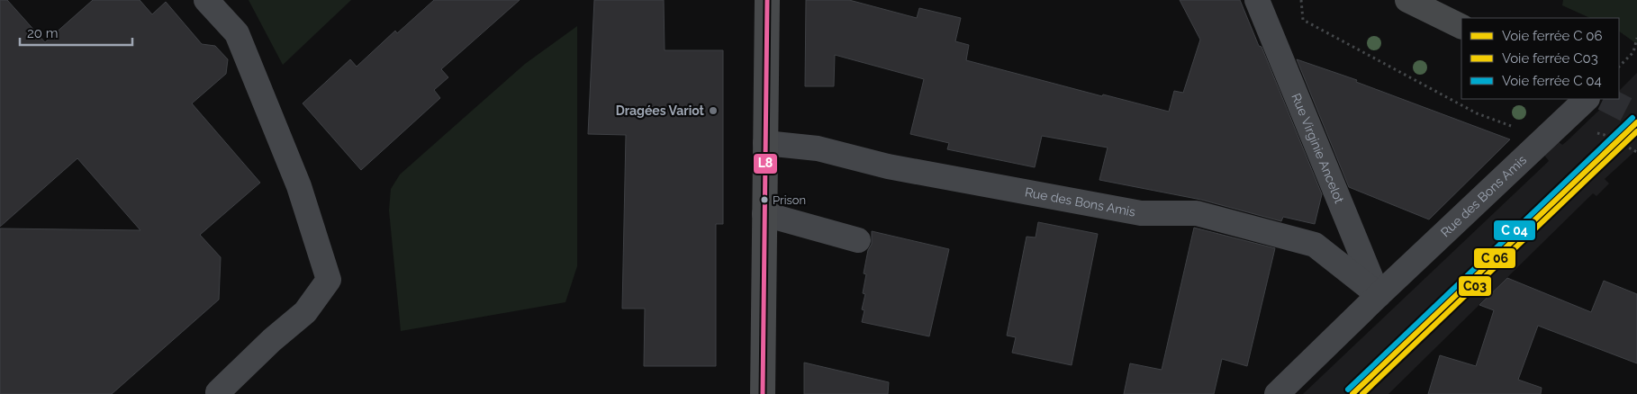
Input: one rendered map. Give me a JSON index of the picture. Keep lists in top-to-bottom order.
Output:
{
  "streets": {
    "street": ["Rue Virginie Ancelot", "Rue des Bons Amis"]
  },
  "crossings": [
    ["Rue Virginie Ancelot", "Rue des Bons Amis"]
  ],
  "places": ["Dragées Variot", "Prison"],
  "lines": ["transit line L8", "rail line C03"],
  "legend": ["Voie ferrée C 06", "Voie ferrée C03", "Voie ferrée C 04"],
  "scale_bar": "20 m"
}
